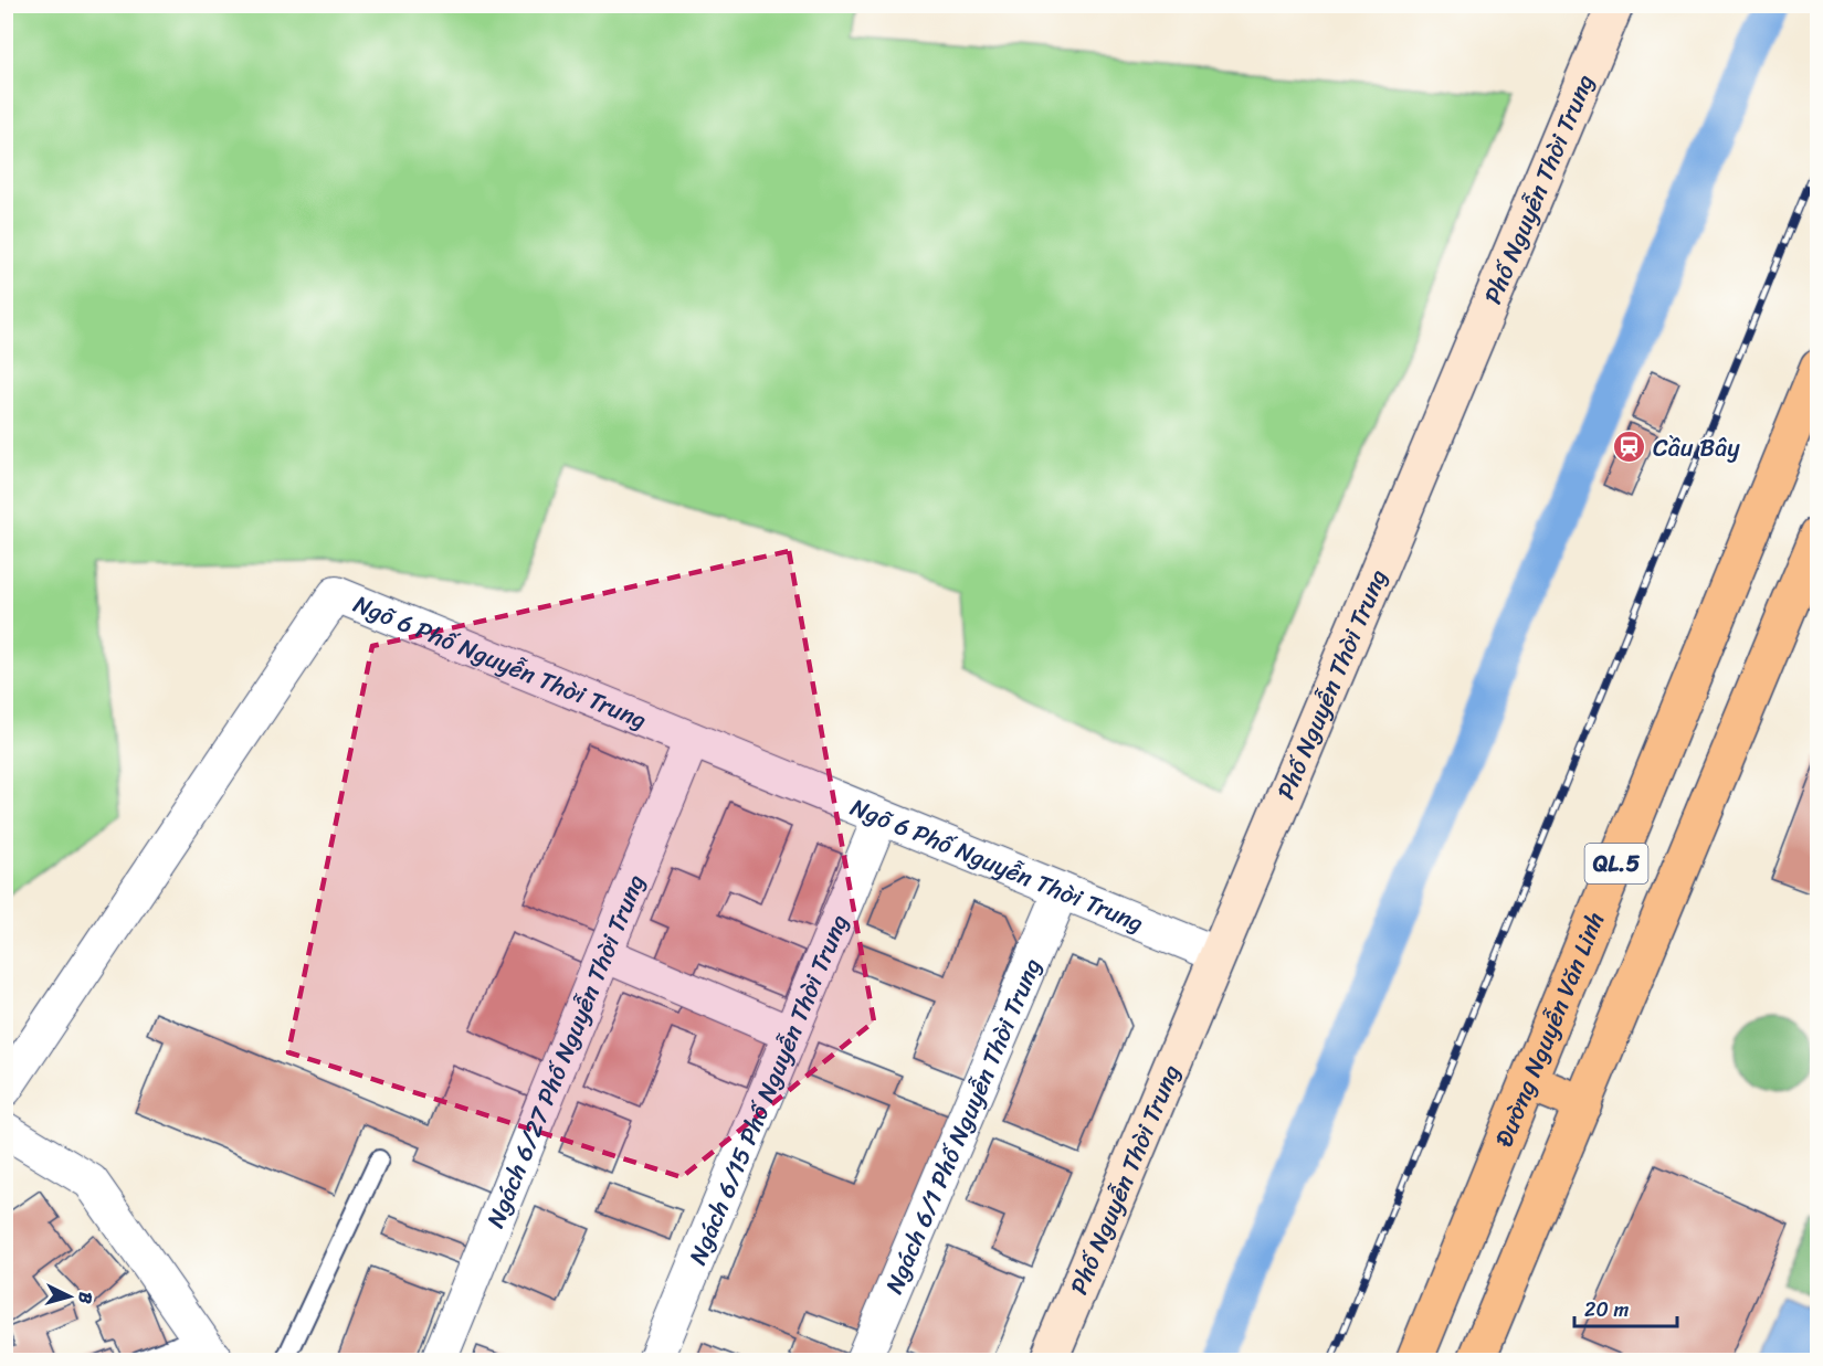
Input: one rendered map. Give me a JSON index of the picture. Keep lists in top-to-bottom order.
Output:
{
  "streets": {
    "highway": ["QL.5", "Đường Nguyễn Văn Linh"],
    "street": [
      "Phố Nguyễn Thời Trung",
      "Ngõ 6 Phố Nguyễn Thời Trung",
      "Ngách 6/27 Phố Nguyễn Thời Trung",
      "Ngách 6/15 Phố Nguyễn Thời Trung",
      "Ngách 6/1 Phố Nguyễn Thời Trung"
    ]
  },
  "crossings": [
    ["Phố Nguyễn Thời Trung", "Ngõ 6 Phố Nguyễn Thời Trung"],
    ["Ngõ 6 Phố Nguyễn Thời Trung", "Ngách 6/27 Phố Nguyễn Thời Trung"],
    ["Ngõ 6 Phố Nguyễn Thời Trung", "Ngách 6/15 Phố Nguyễn Thời Trung"],
    ["Ngõ 6 Phố Nguyễn Thời Trung", "Ngách 6/1 Phố Nguyễn Thời Trung"]
  ],
  "places": {
    "station": ["Cầu Bây"]
  },
  "scale_bar": "20 m",
  "north": "right"
}
